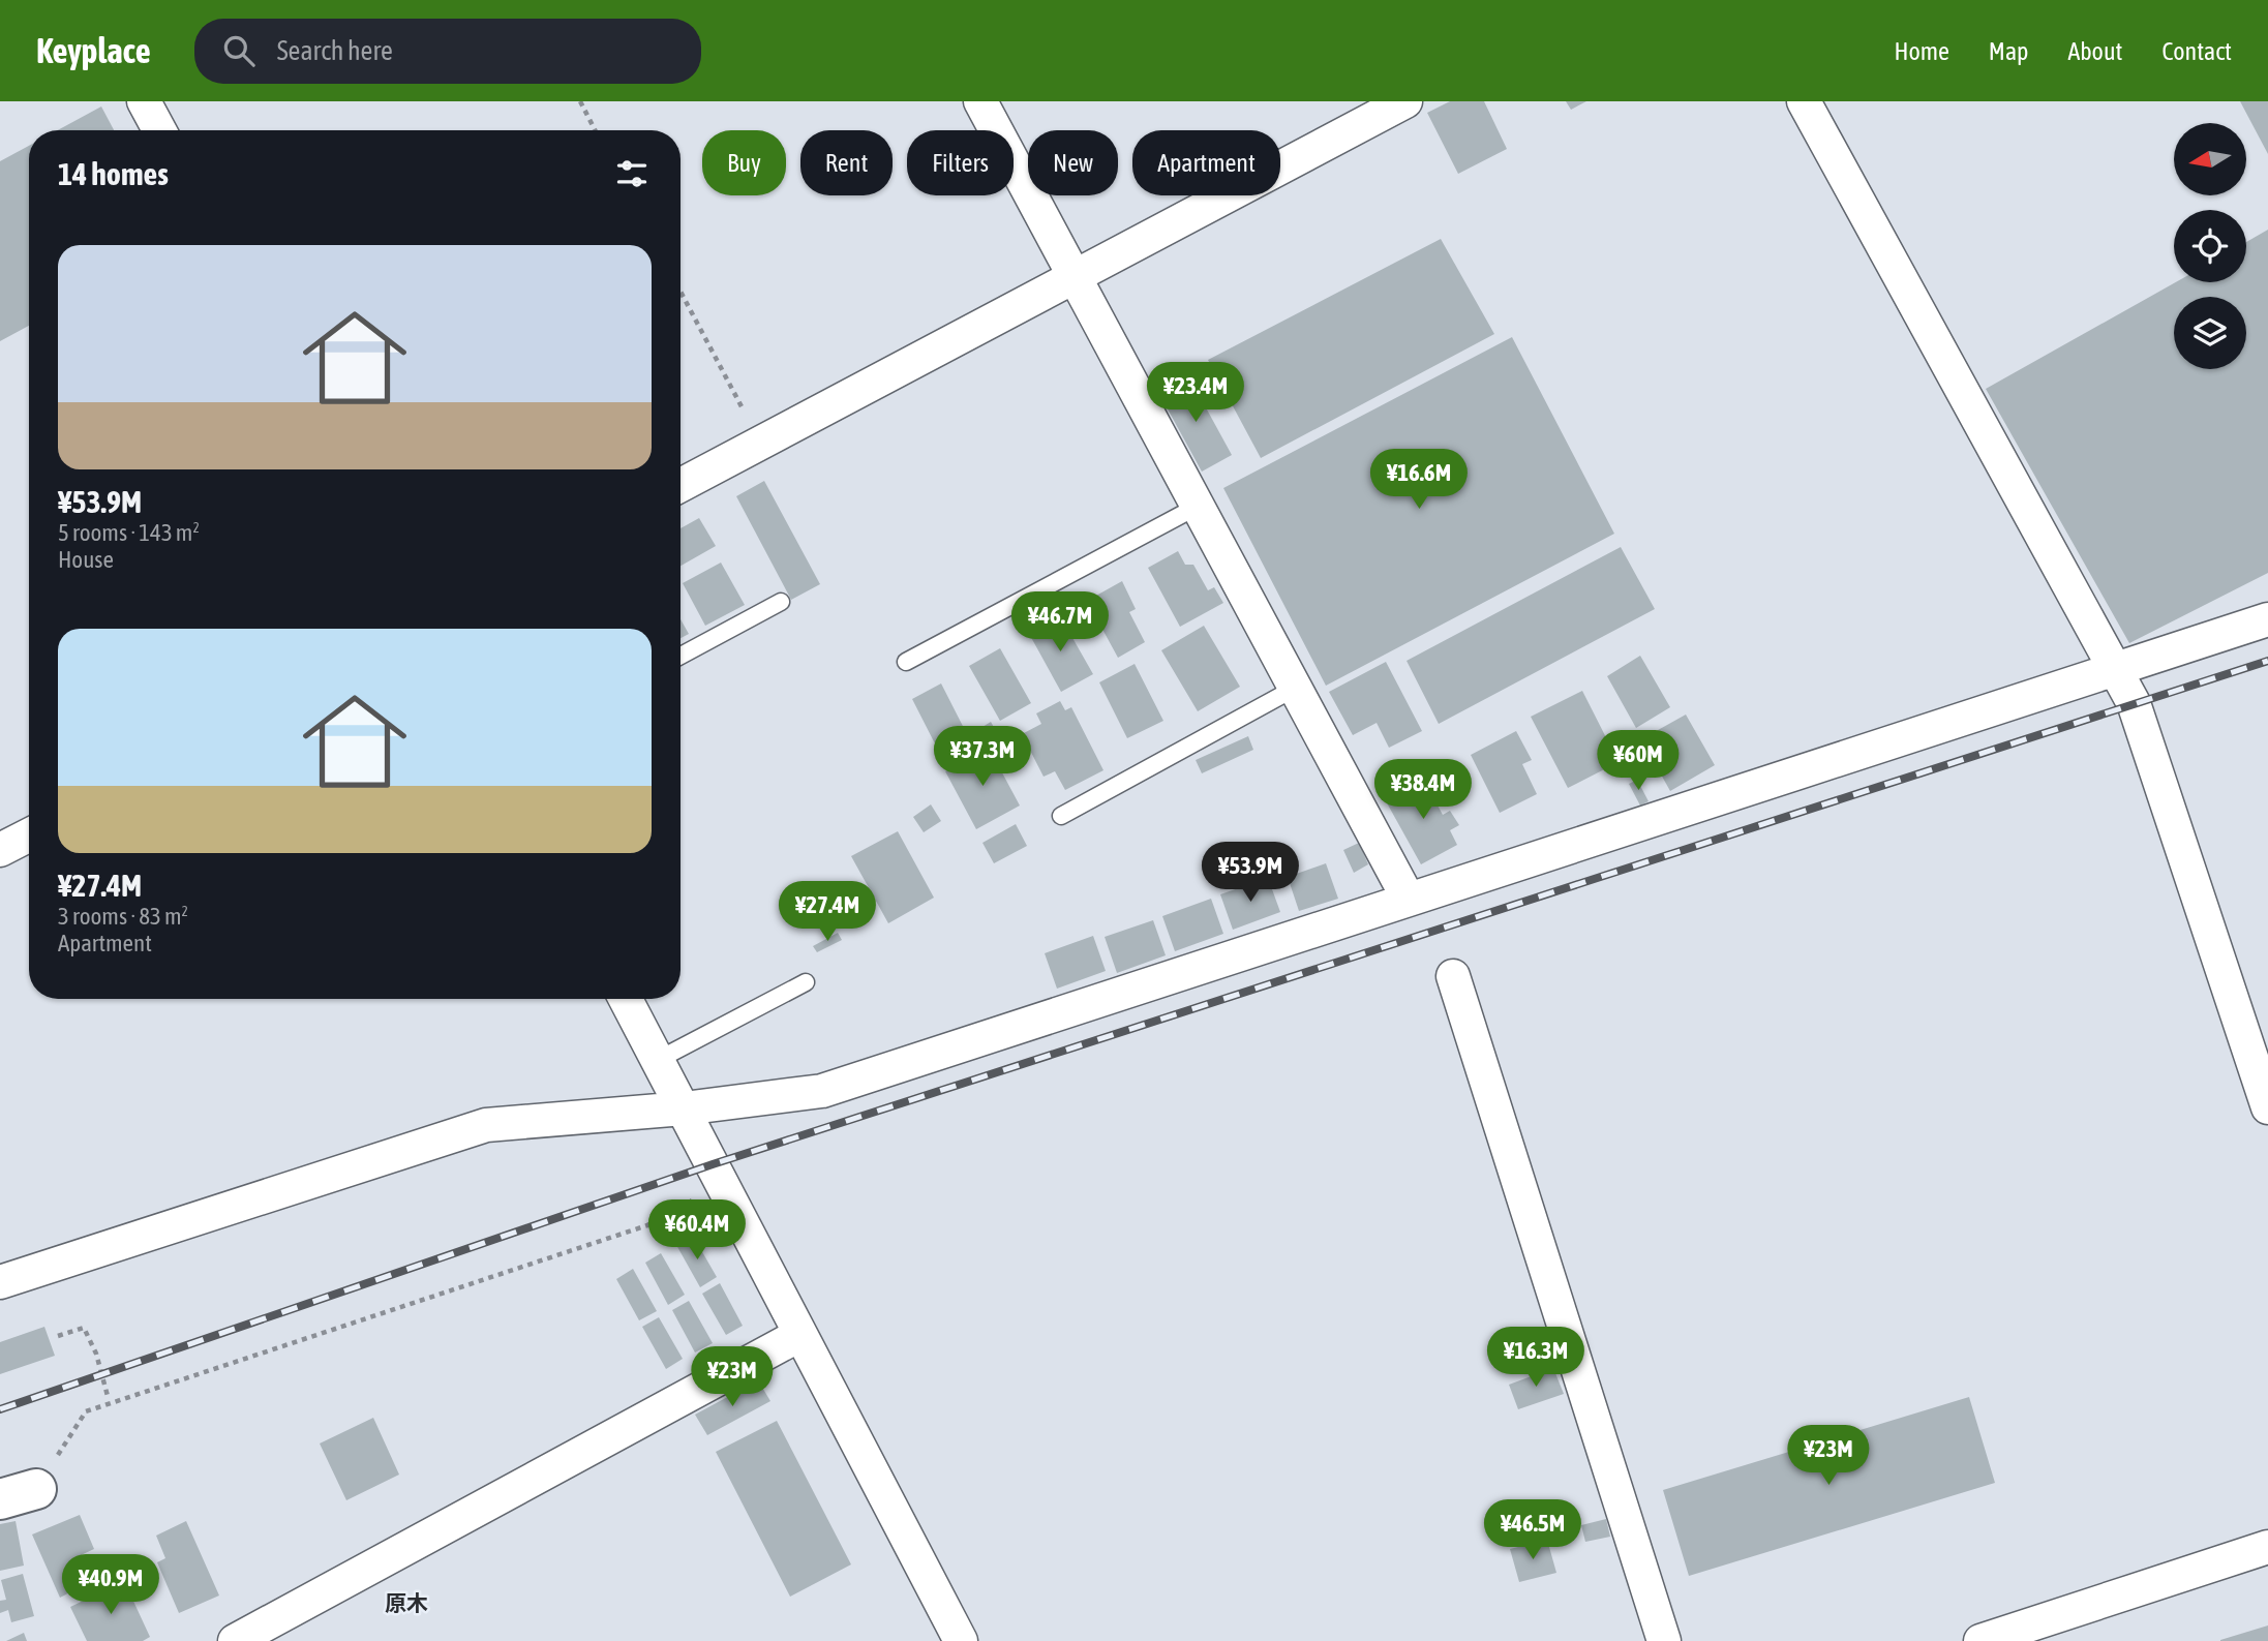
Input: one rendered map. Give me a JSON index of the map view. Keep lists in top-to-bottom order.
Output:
{
  "districts": ["原木"],
  "north": "left",
  "page": {
    "header": "Keyplace",
    "search": "Search here",
    "nav": [
      "Home",
      "Map",
      "About",
      "Contact"
    ],
    "chip": [
      "Buy",
      "Rent",
      "Filters",
      "New",
      "Apartment"
    ],
    "heading": "14 homes",
    "list": [
      {
        "name": "¥53.9M",
        "note": "5 rooms · 143 m² · House"
      },
      {
        "name": "¥27.4M",
        "note": "3 rooms · 83 m² · Apartment"
      }
    ],
    "price": [
      "¥23.4M",
      "¥16.6M",
      "¥46.7M",
      "¥37.3M",
      "¥60M",
      "¥38.4M",
      "¥53.9M",
      "¥27.4M",
      "¥60.4M",
      "¥16.3M",
      "¥23M",
      "¥23M",
      "¥46.5M",
      "¥40.9M"
    ]
  }
}
